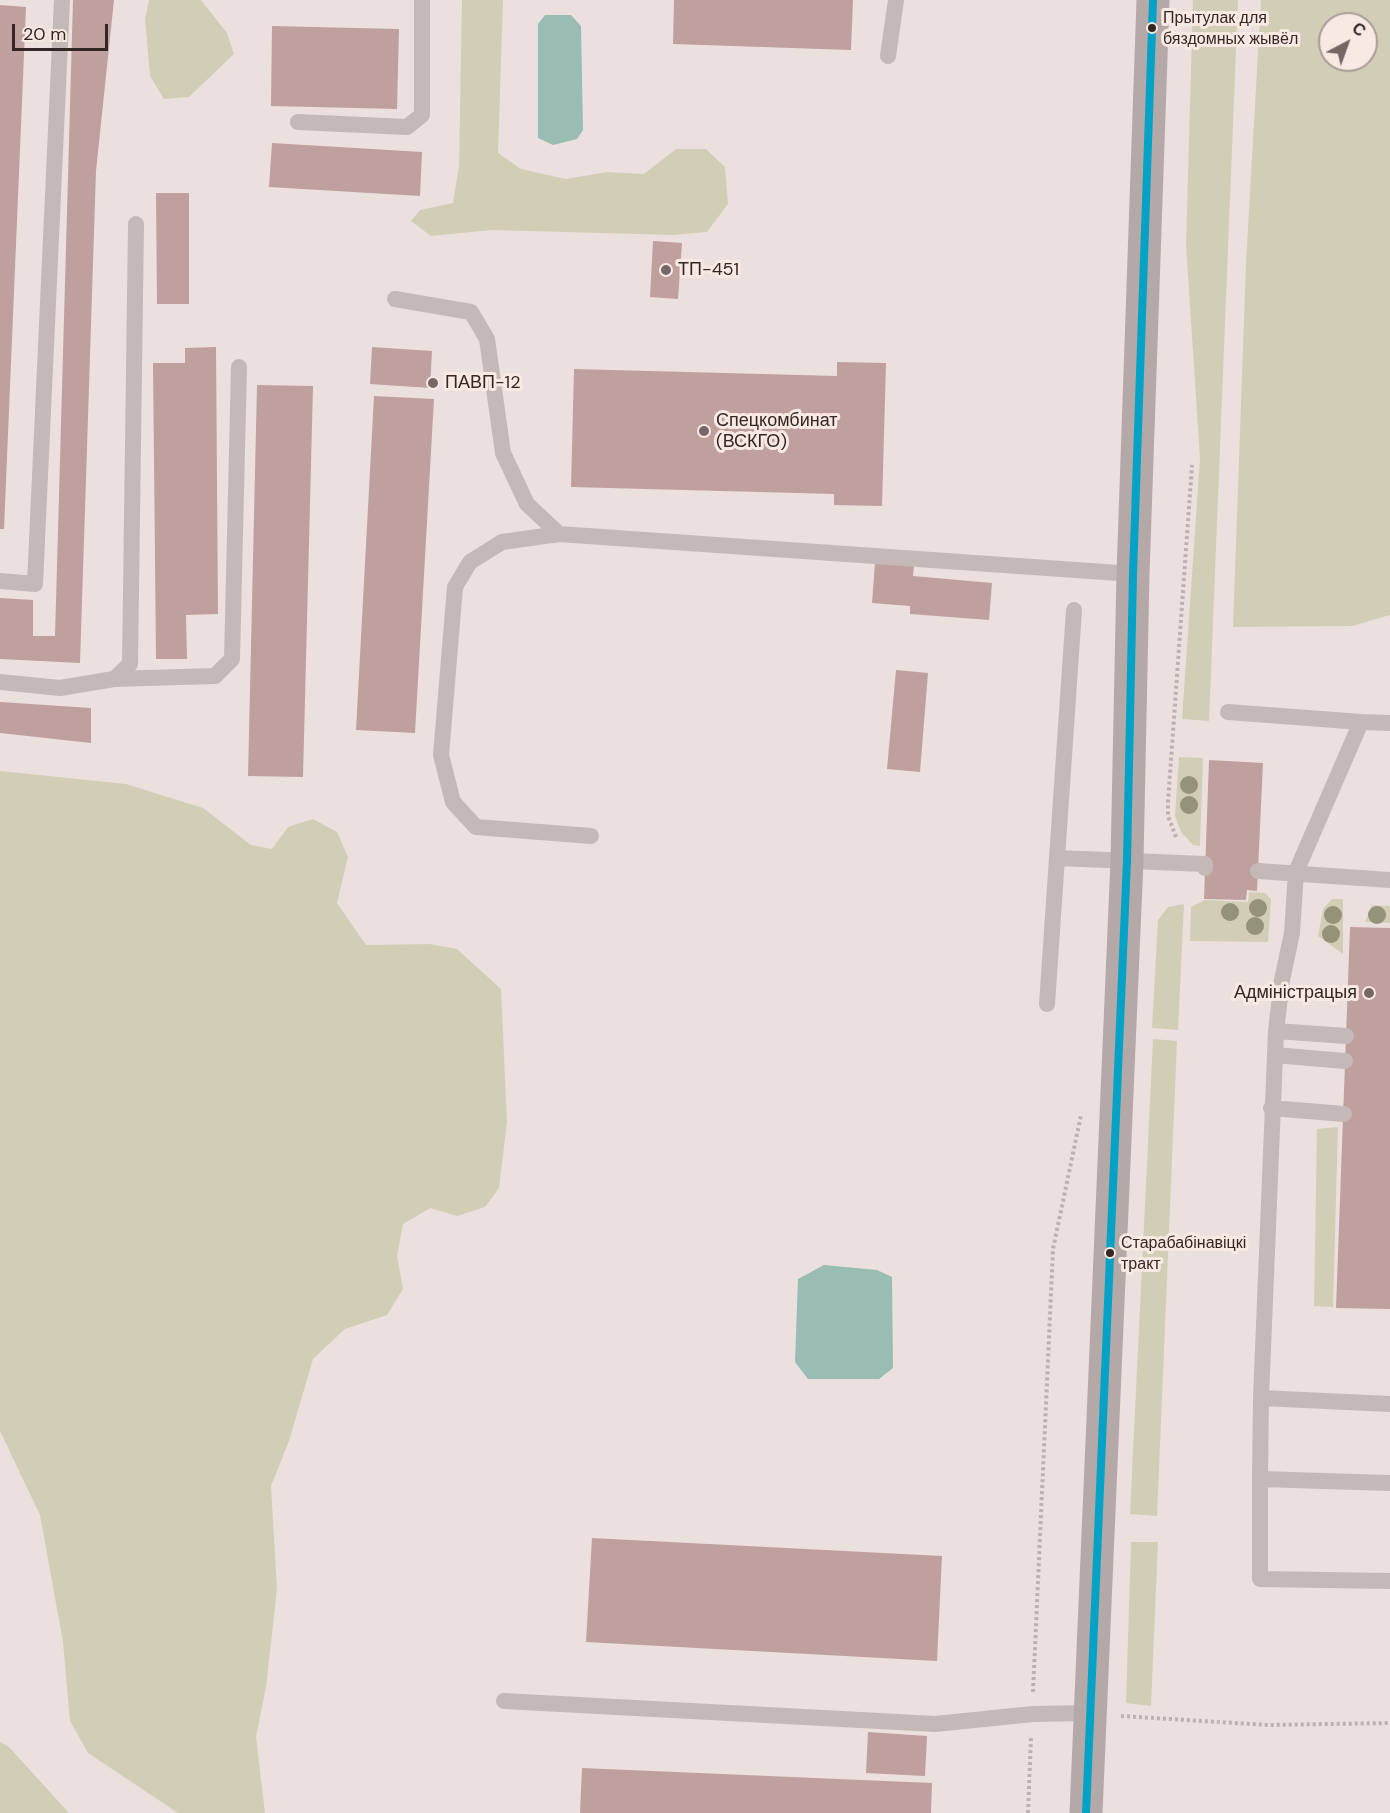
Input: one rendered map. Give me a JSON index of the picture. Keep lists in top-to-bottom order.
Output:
{
  "places": [
    "Прытулак для бяздомных жывёл",
    "ТП-451",
    "ПАВП-12",
    "Спецкомбинат (ВСКГО)",
    "Адміністрацыя",
    "Старабабінавіцкі тракт"
  ],
  "scale_bar": "20 m",
  "north": "top right"
}
